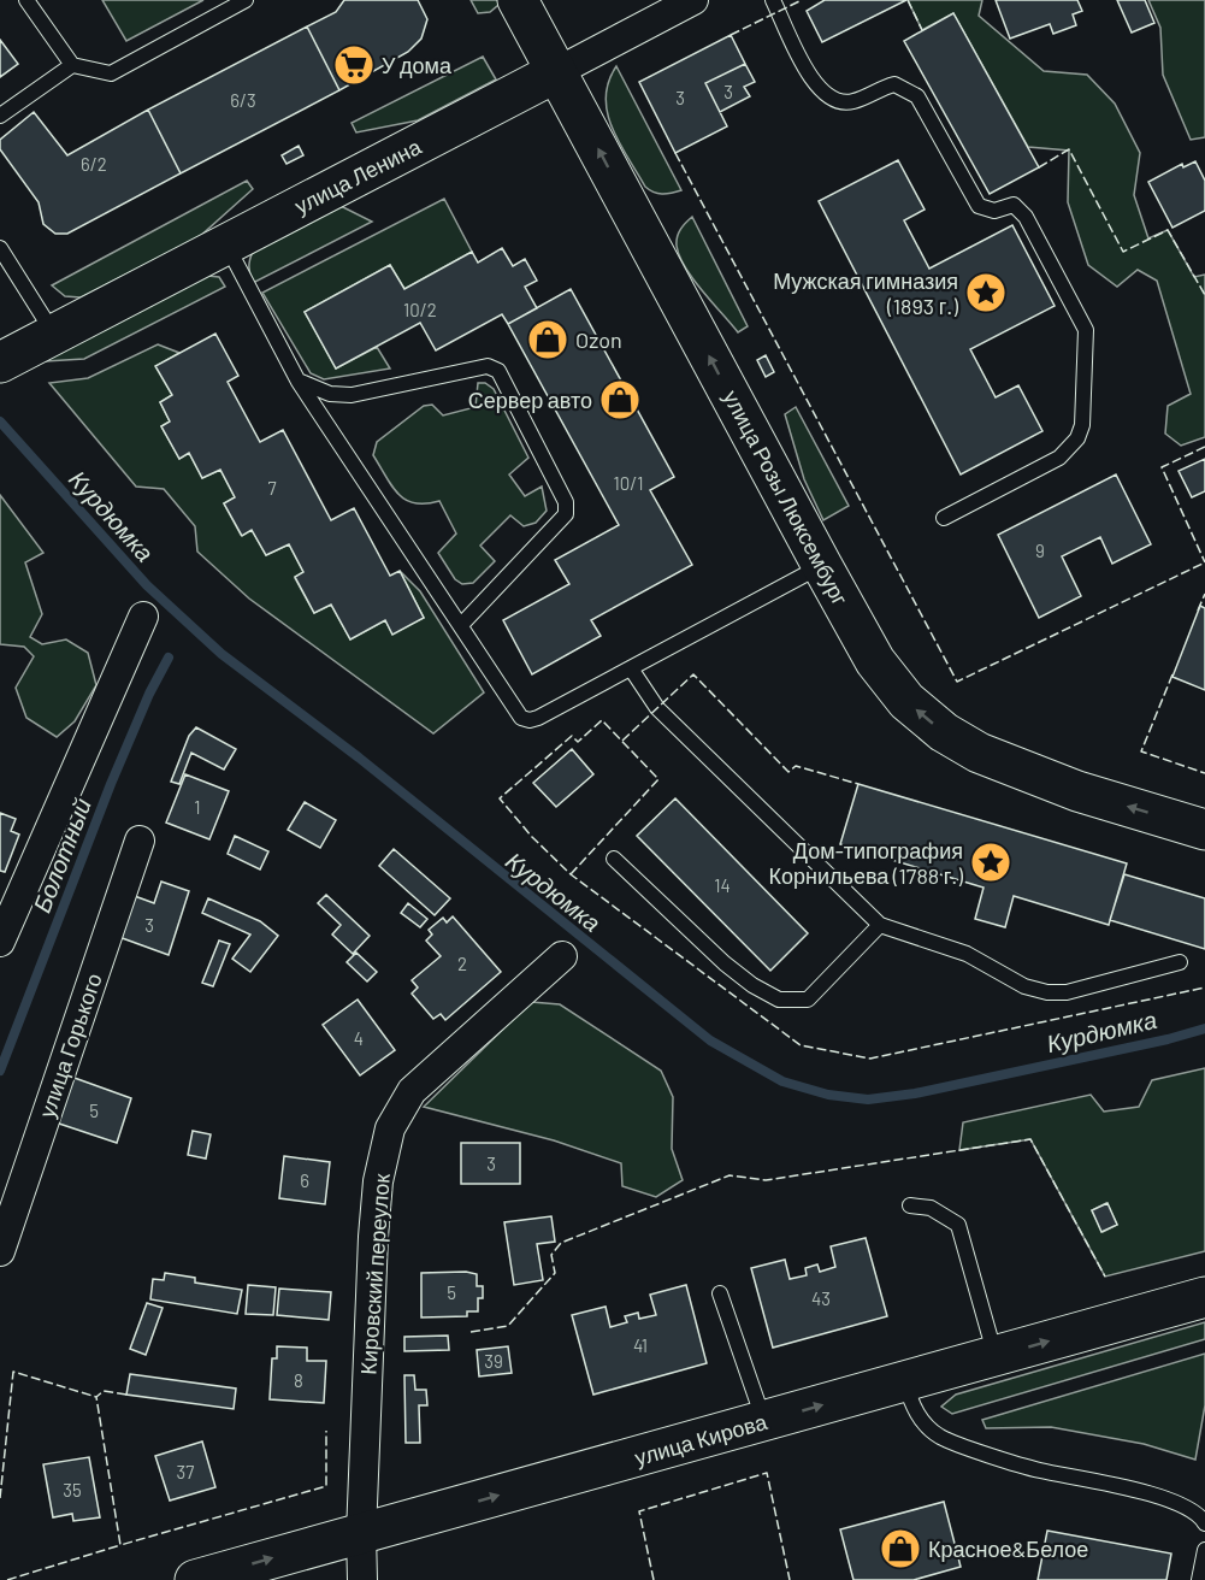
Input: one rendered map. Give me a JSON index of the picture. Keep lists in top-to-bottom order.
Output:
{
  "streets": {
    "main road": ["улица Ленина", "улица Розы Люксембург", "улица Кирова"],
    "street": ["улица Горького", "Кировский переулок"]
  },
  "crossings": [
    ["улица Ленина", "улица Розы Люксембург"],
    ["Кировский переулок", "улица Кирова"]
  ],
  "one_way": ["улица Розы Люксембург", "улица Кирова"],
  "water": ["Курдюмка", "Болотный"],
  "places": {
    "supermarket": ["У дома"],
    "place": ["Мужская гимназия (1893 г.)", "Дом-типография Корнильева (1788 г.)"],
    "shop": ["Ozon", "Сервер авто", "Красное&Белое"]
  },
  "house_numbers": [
    "3",
    "3",
    "6/3",
    "6/2",
    "10/2",
    "10/1",
    "7",
    "9",
    "1",
    "14",
    "3",
    "2",
    "4",
    "5",
    "3",
    "6",
    "5",
    "43",
    "41",
    "39",
    "8",
    "37",
    "35"
  ]
}
